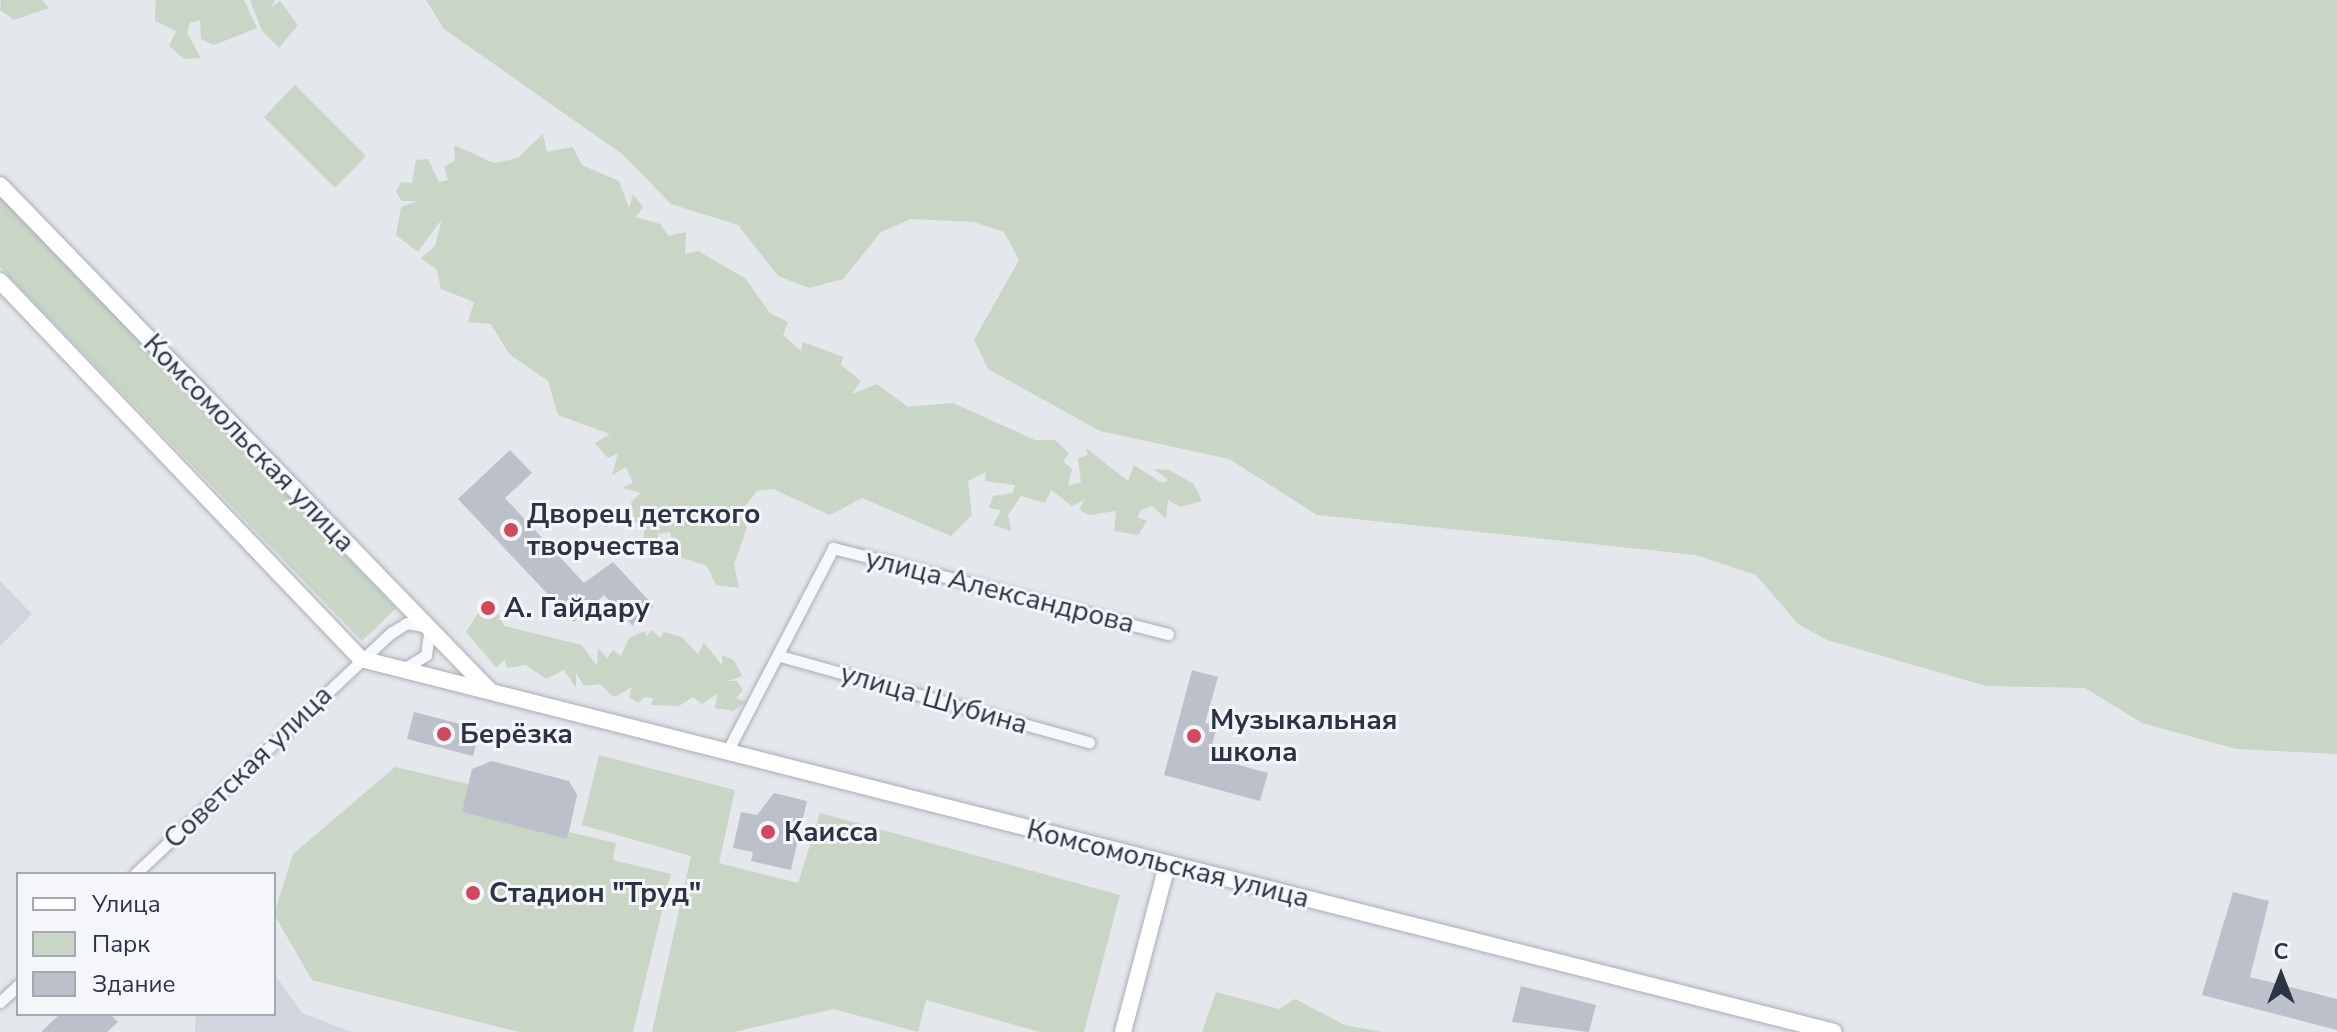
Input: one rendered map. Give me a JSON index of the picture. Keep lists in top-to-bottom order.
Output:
{
  "streets": {
    "street": [
      "Комсомольская улица",
      "улица Александрова",
      "улица Шубина",
      "Советская улица"
    ]
  },
  "crossings": [
    ["Комсомольская улица", "Советская улица"],
    ["улица Александрова", "улица Шубина"]
  ],
  "places": [
    "Дворец детского творчества",
    "А. Гайдару",
    "Берёзка",
    "Музыкальная школа",
    "Каисса",
    "Стадион \"Труд\""
  ],
  "legend": ["Улица", "Парк", "Здание"],
  "north": "top"
}
